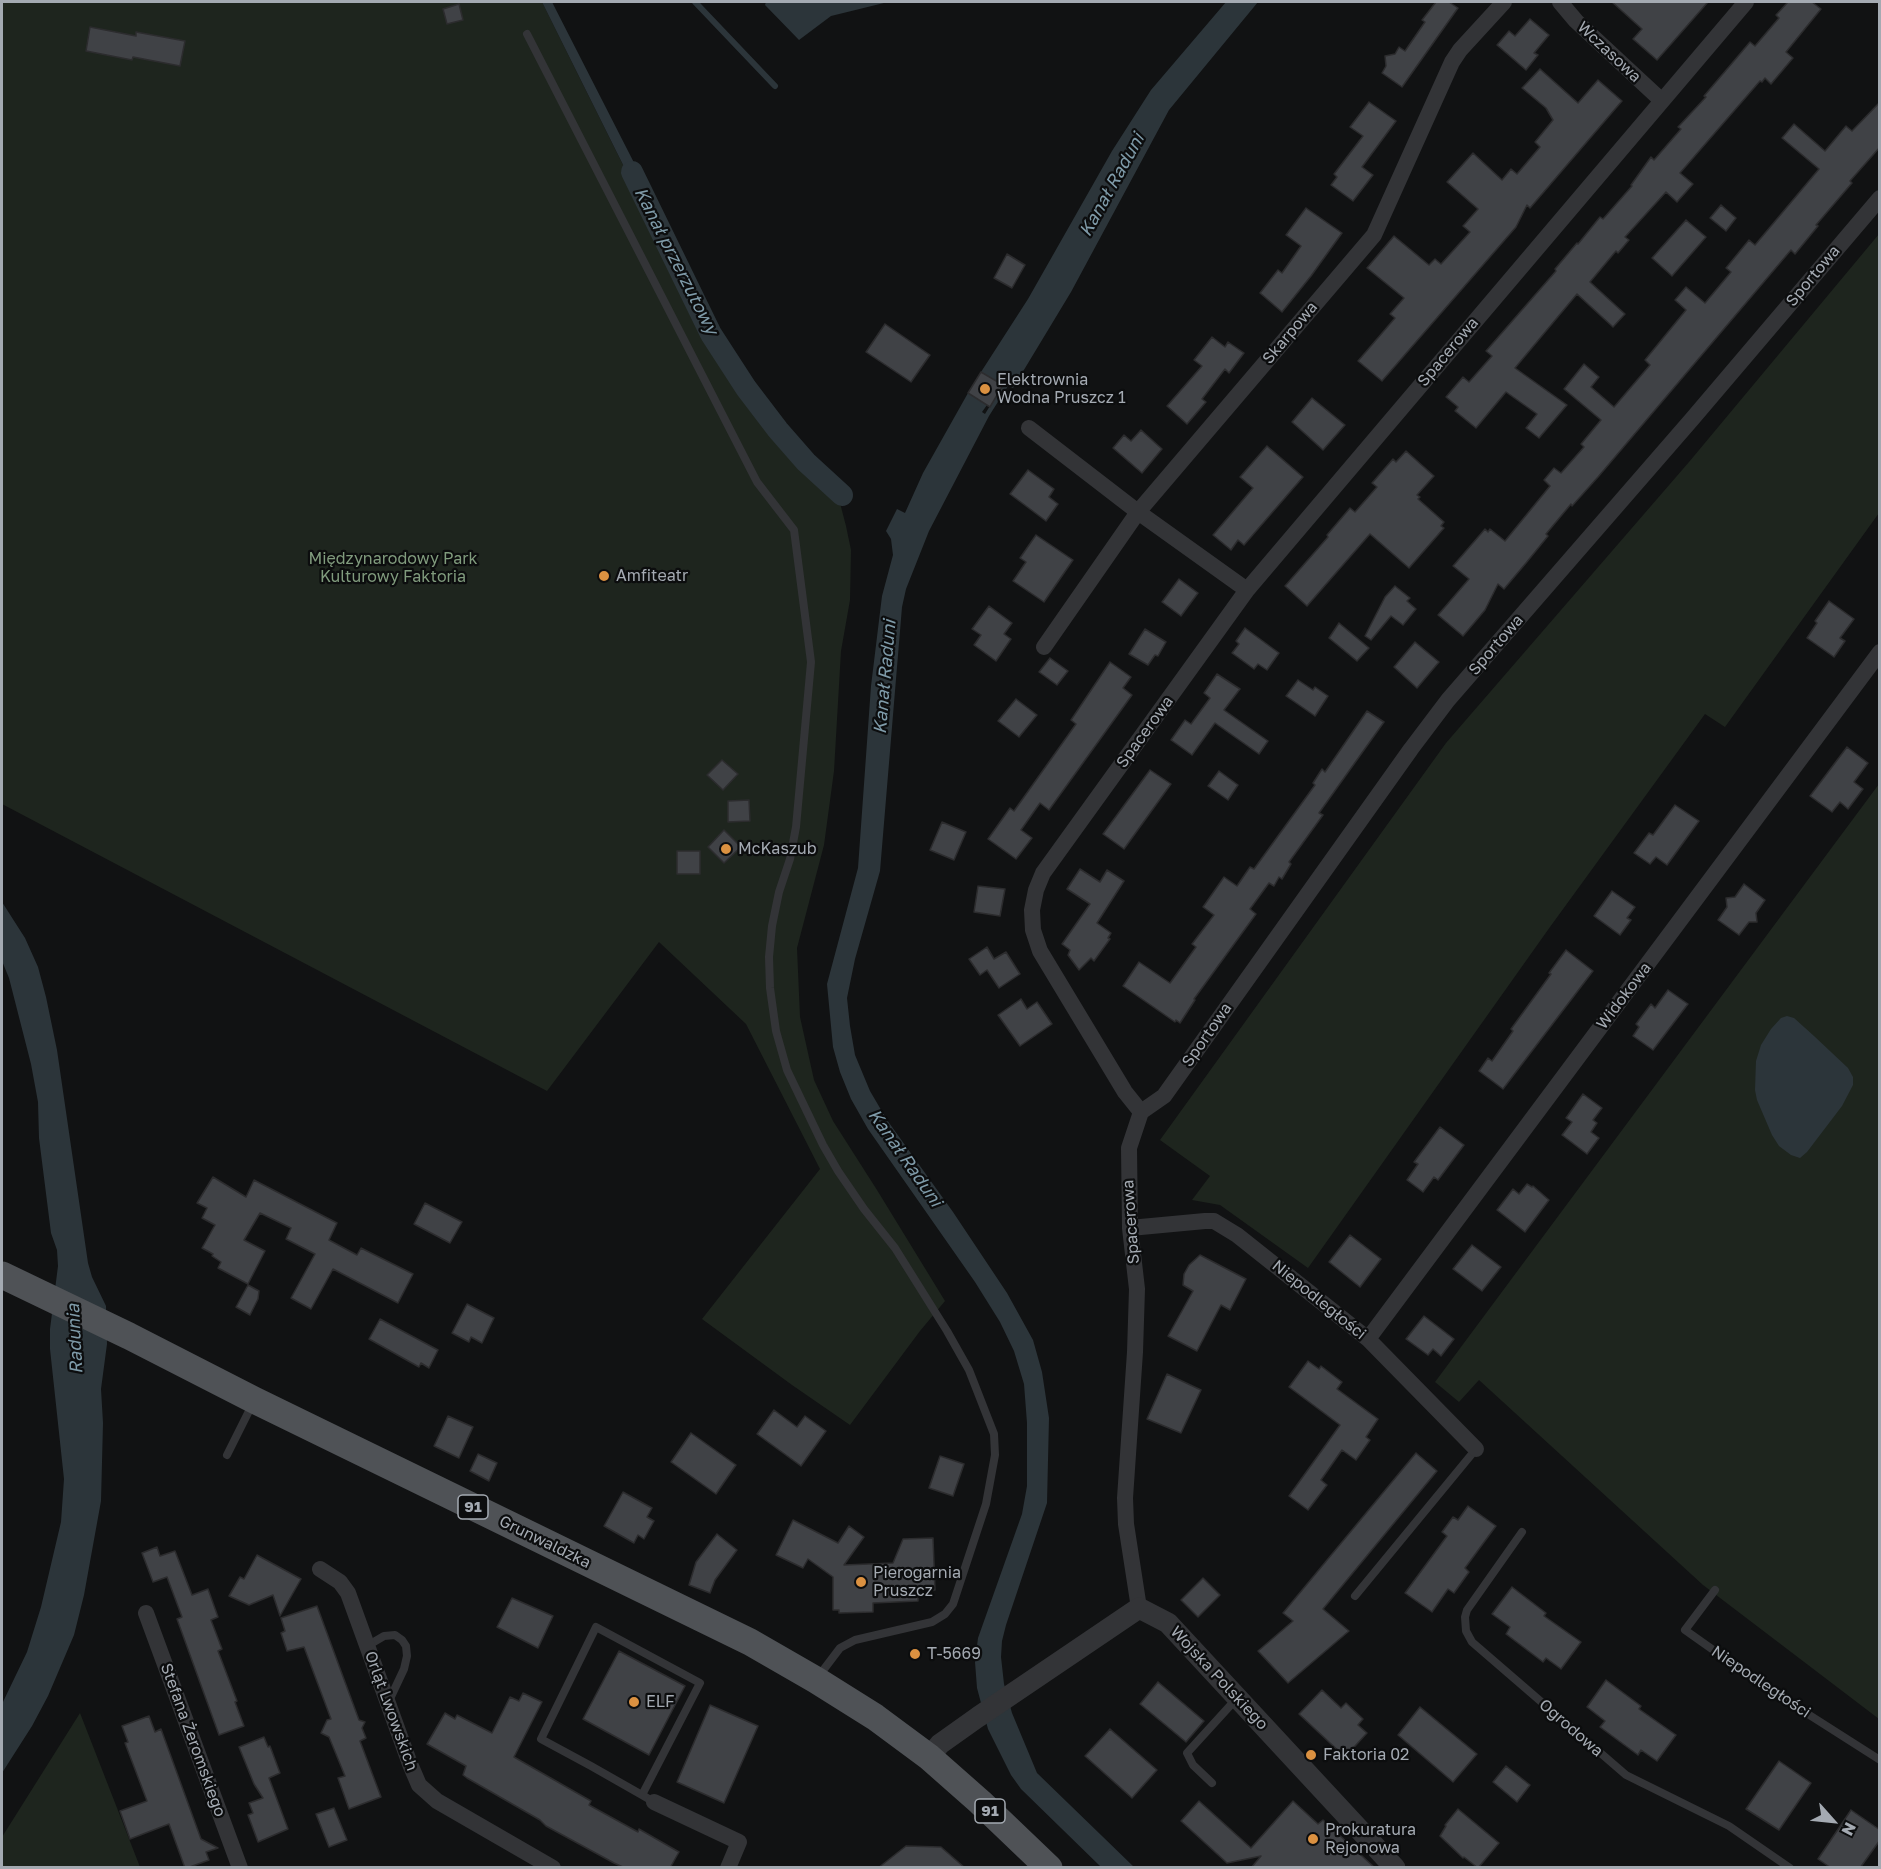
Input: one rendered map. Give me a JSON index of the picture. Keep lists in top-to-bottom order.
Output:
{
  "streets": {
    "main road": ["91", "Grunwaldzka"],
    "street": [
      "Wczasowa",
      "Sportowa",
      "Skarpowa",
      "Spacerowa",
      "Widokowa",
      "Niepodległości",
      "Wojska Polskiego",
      "Orląt Lwowskich",
      "Stefana Żeromskiego"
    ],
    "lane": ["Ogrodowa"]
  },
  "crossings": [
    ["Wczasowa", "Spacerowa"],
    ["Sportowa", "Spacerowa"],
    ["Spacerowa", "Niepodległości"],
    ["Spacerowa", "Wojska Polskiego"],
    ["Widokowa", "Niepodległości"]
  ],
  "water": ["Kanał Raduni", "Kanał przerzutowy", "Radunia"],
  "parks": ["Międzynarodowy Park Kulturowy Faktoria"],
  "places": [
    "Elektrownia Wodna Pruszcz 1",
    "Amfiteatr",
    "McKaszub",
    "Pierogarnia Pruszcz",
    "T-5669",
    "ELF",
    "Faktoria 02",
    "Prokuratura Rejonowa"
  ],
  "north": "bottom right"
}
